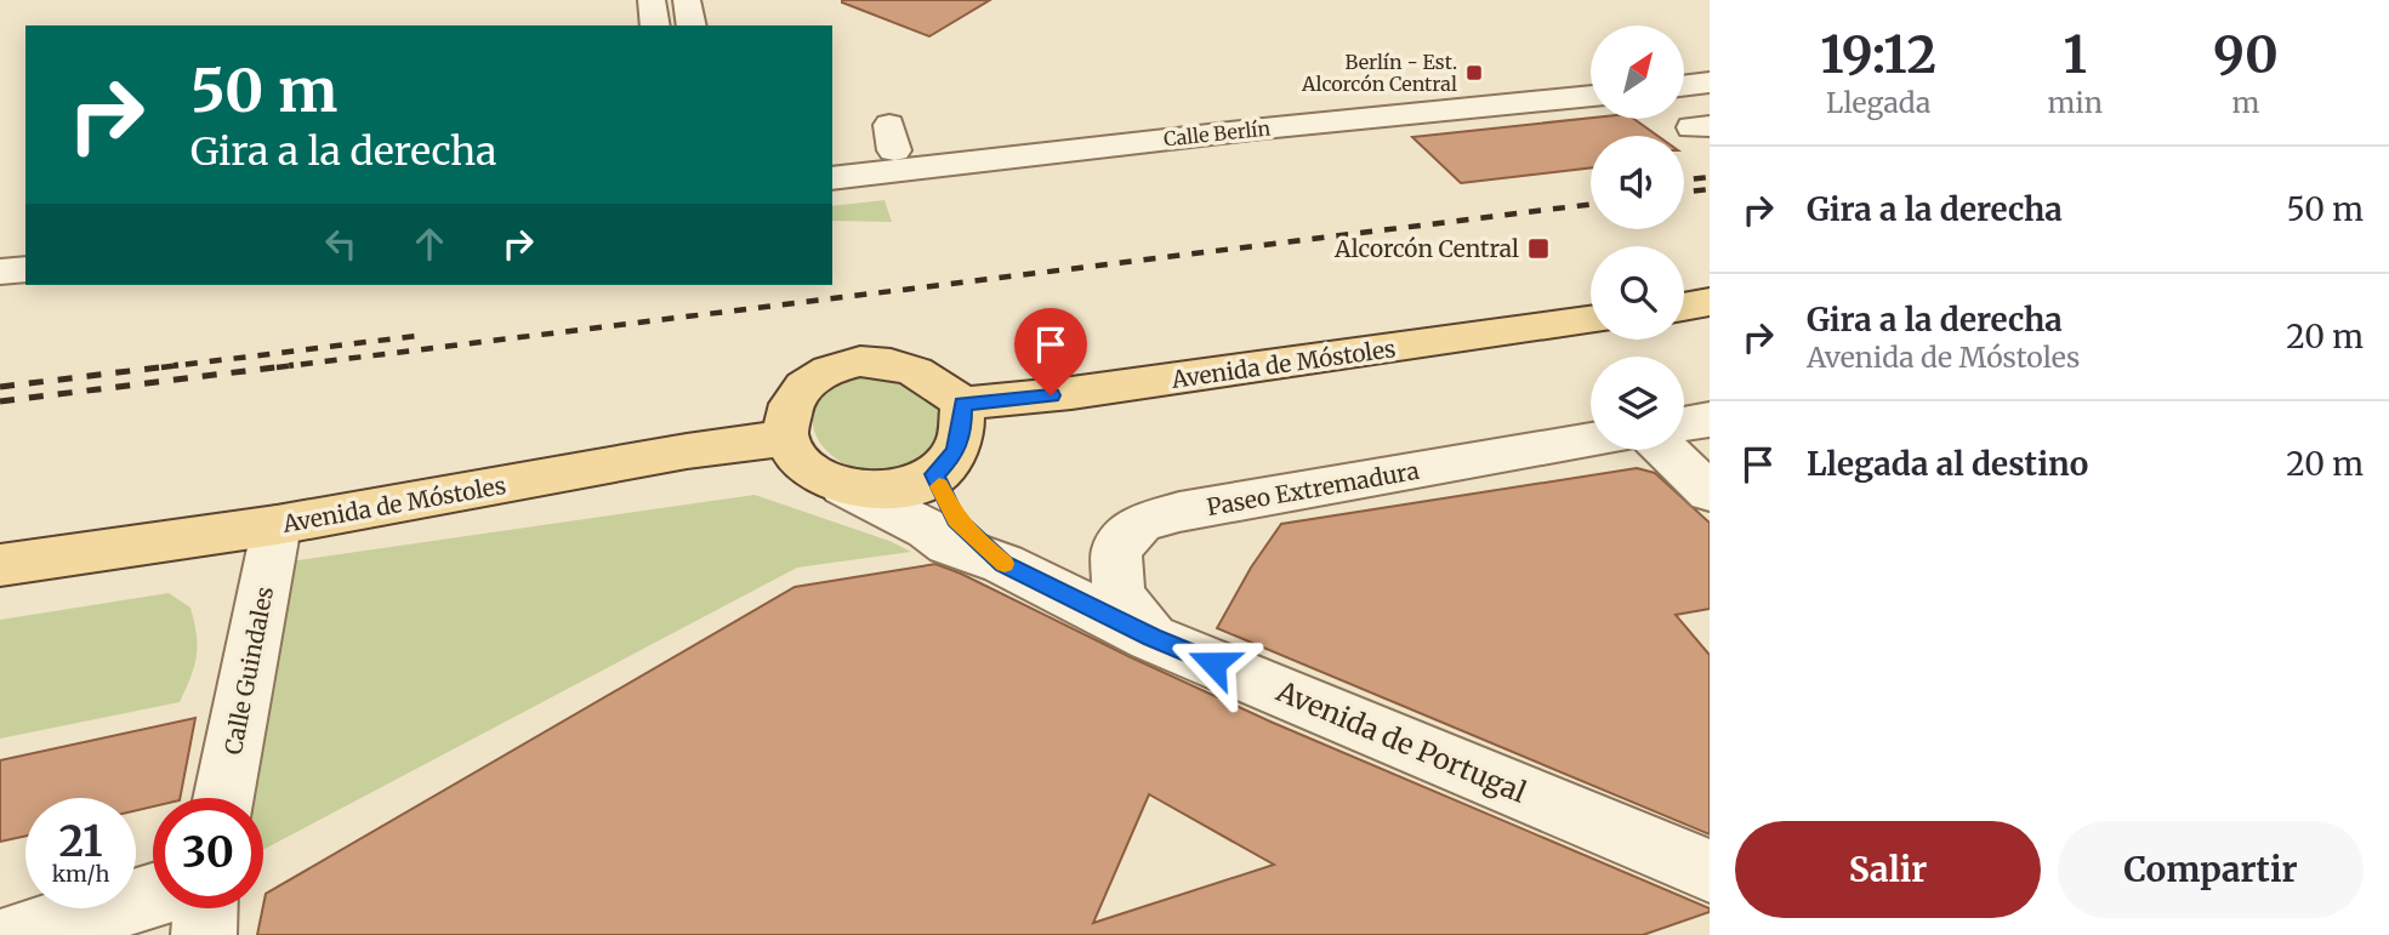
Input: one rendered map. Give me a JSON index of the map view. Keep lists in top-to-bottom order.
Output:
{
  "streets": {
    "main road": ["Avenida de Móstoles"],
    "street": [
      "Calle Berlín",
      "Paseo Extremadura",
      "Calle Guindales",
      "Avenida de Portugal"
    ]
  },
  "crossings": [
    ["Avenida de Móstoles", "Calle Guindales"],
    ["Avenida de Móstoles", "Avenida de Portugal"],
    ["Paseo Extremadura", "Avenida de Portugal"]
  ],
  "places": {
    "transit": ["Berlín - Est. Alcorcón Central", "Alcorcón Central"]
  },
  "north": "top right",
  "page": {
    "eta": [
      "19:12",
      "Llegada",
      "1",
      "min",
      "90",
      "m"
    ],
    "turn": ["50 m", "Gira a la derecha"],
    "list": [
      {
        "name": "Gira a la derecha",
        "value": "50 m"
      },
      {
        "name": "Gira a la derecha",
        "note": "Avenida de Móstoles",
        "value": "20 m"
      },
      {
        "name": "Llegada al destino",
        "value": "20 m"
      }
    ],
    "speed": "21 km/h",
    "limit": "30",
    "buttons": ["Salir", "Compartir"]
  }
}
